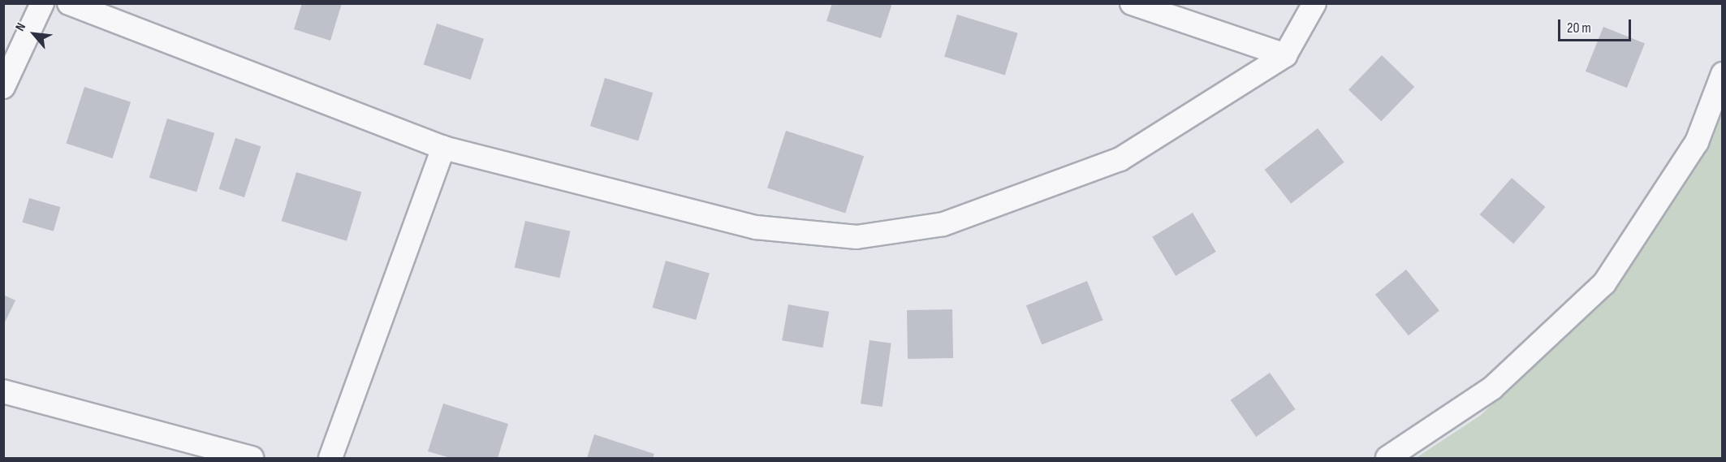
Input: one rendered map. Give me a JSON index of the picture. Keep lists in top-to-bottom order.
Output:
{
  "scale_bar": "20 m",
  "north": "top left"
}
